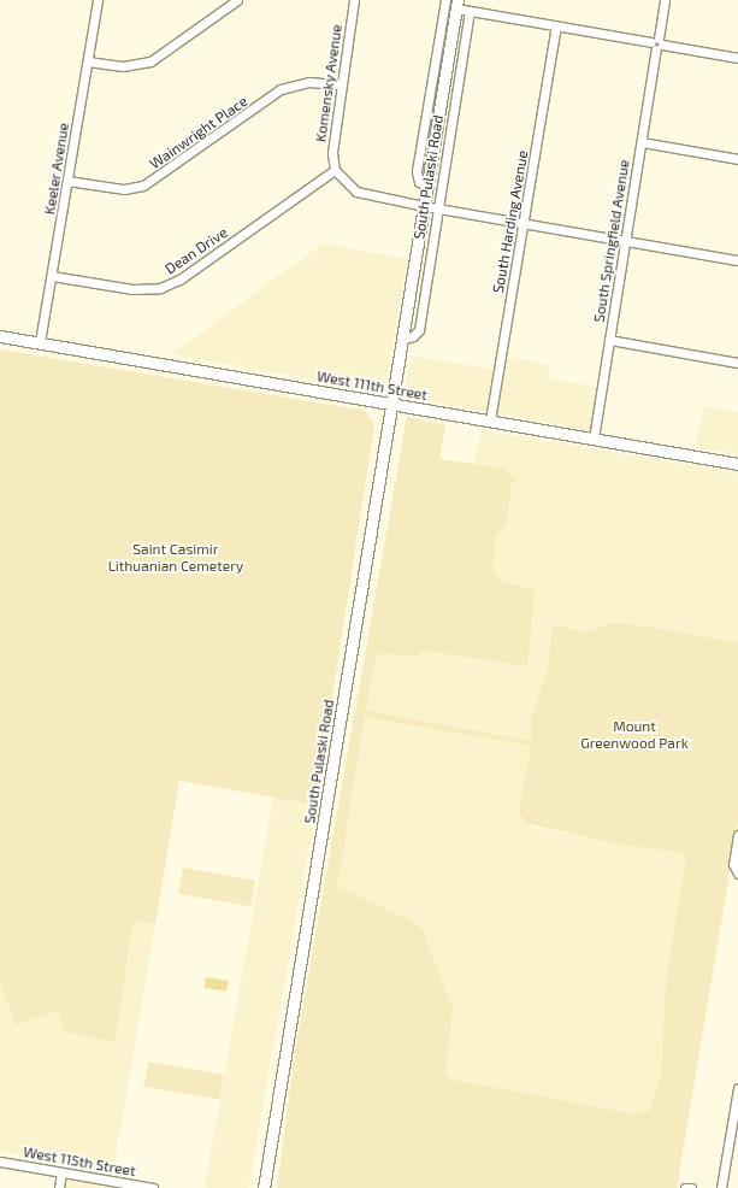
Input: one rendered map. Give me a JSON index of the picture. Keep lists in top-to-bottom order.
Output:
{
  "streets": {
    "main road": ["South Pulaski Road", "West 111th Street"],
    "street": [
      "Komensky Avenue",
      "Wainwright Place",
      "Keeler Avenue",
      "South Harding Avenue",
      "South Springfield Avenue",
      "Dean Drive",
      "West 115th Street"
    ]
  },
  "crossings": [
    ["Komensky Avenue", "Wainwright Place"],
    ["Komensky Avenue", "Dean Drive"],
    ["Wainwright Place", "Keeler Avenue"],
    ["Keeler Avenue", "Dean Drive"],
    ["Keeler Avenue", "West 111th Street"],
    ["South Pulaski Road", "West 111th Street"],
    ["South Harding Avenue", "West 111th Street"],
    ["South Springfield Avenue", "West 111th Street"]
  ],
  "parks": ["Saint Casimir Lithuanian Cemetery", "Mount Greenwood Park"]
}
